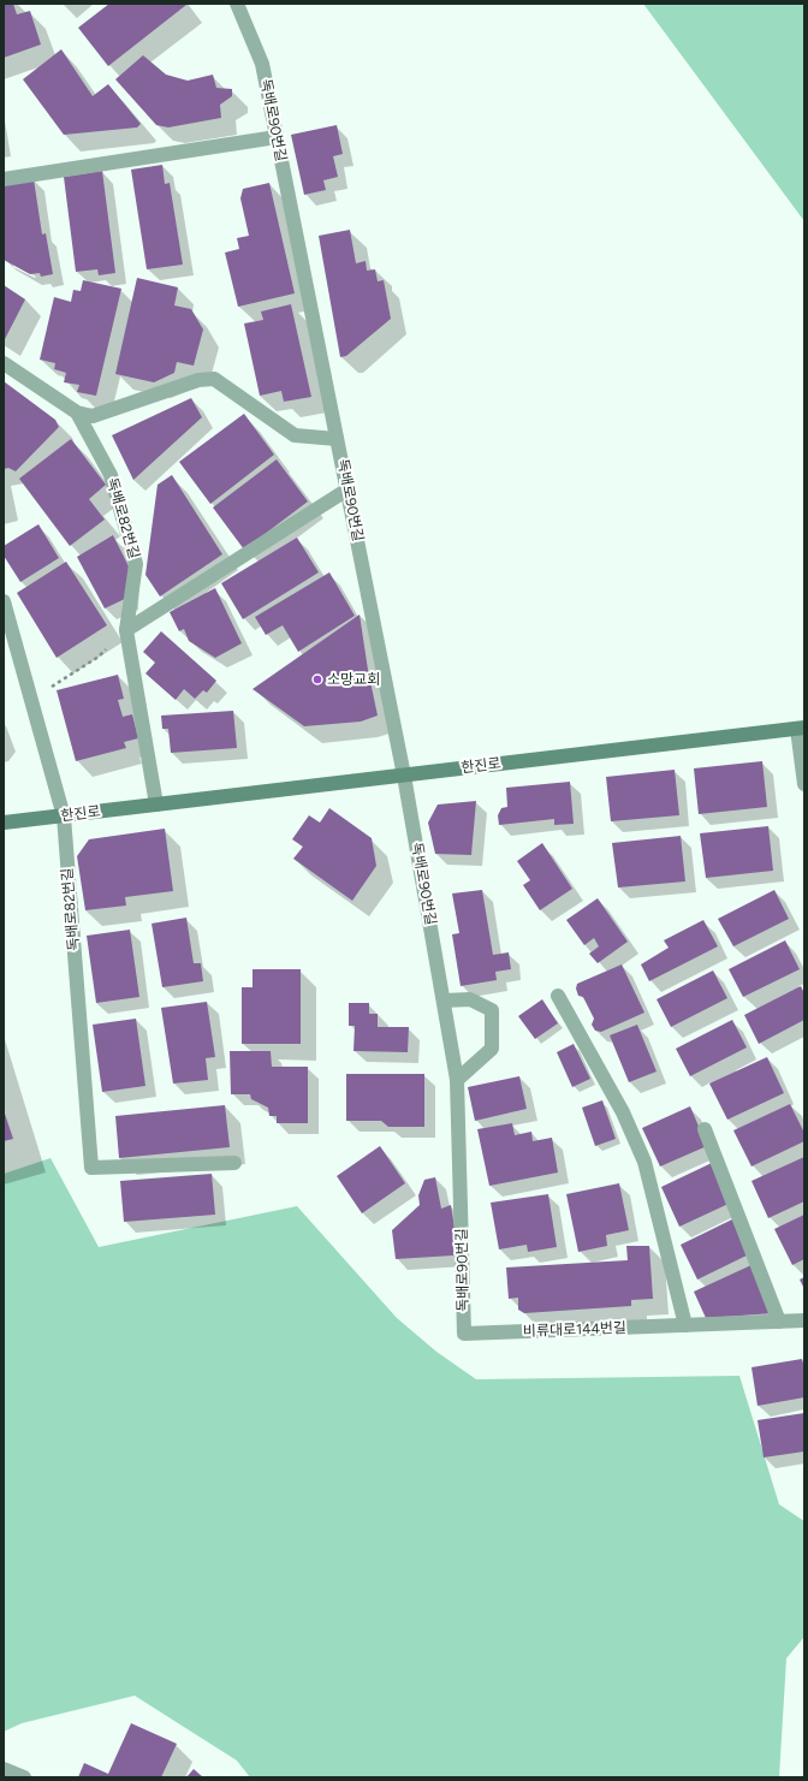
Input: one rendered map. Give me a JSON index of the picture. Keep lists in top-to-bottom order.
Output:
{
  "streets": {
    "street": [
      "독배로90번길",
      "독배로82번길",
      "한진로",
      "비류대로144번길"
    ]
  },
  "crossings": [
    ["독배로90번길", "독배로82번길"],
    ["독배로90번길", "한진로"],
    ["독배로90번길", "비류대로144번길"],
    ["독배로82번길", "한진로"]
  ],
  "places": ["소망교회"]
}
